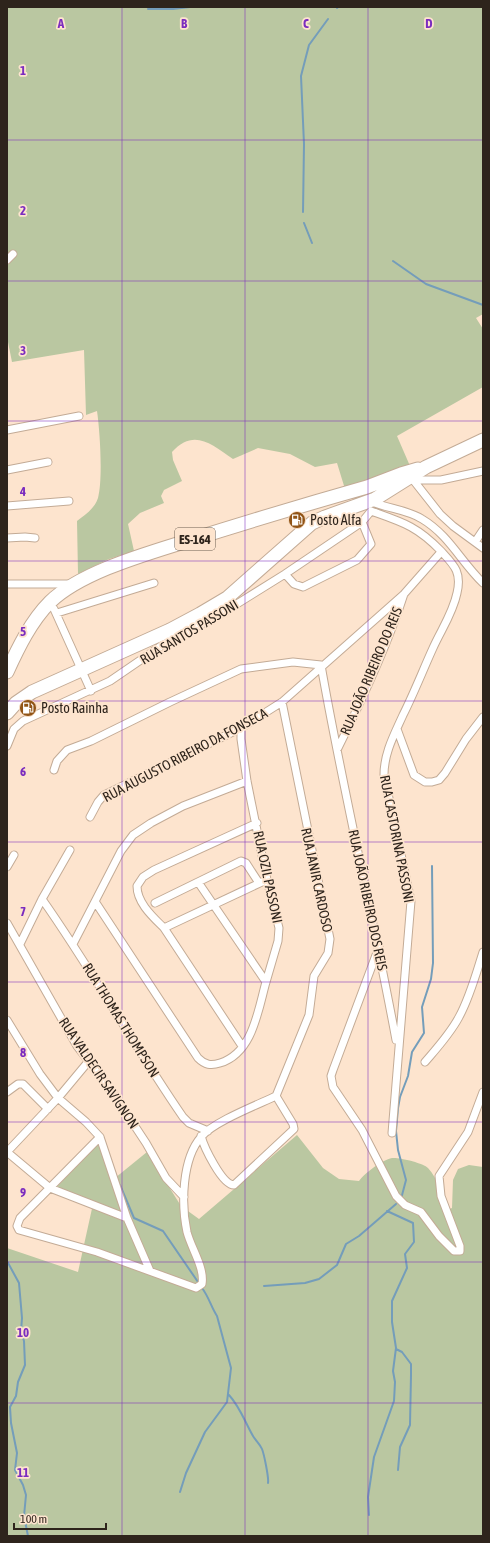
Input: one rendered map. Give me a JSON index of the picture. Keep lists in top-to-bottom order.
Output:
{
  "streets": {
    "highway": ["ES-164"],
    "street": [
      "RUA SANTOS PASSONI",
      "RUA JOÃO RIBEIRO DO REIS",
      "RUA AUGUSTO RIBEIRO DA FONSECA",
      "RUA CASTORINA PASSONI",
      "RUA OZIL PASSONI",
      "RUA JANIR CARDOSO",
      "RUA JOÃO RIBEIRO DOS REIS",
      "RUA THOMAS THOMPSON",
      "RUA VALDECIR SAVIGNON"
    ]
  },
  "crossings": [
    ["ES-164", "RUA SANTOS PASSONI"],
    ["ES-164", "RUA CASTORINA PASSONI"],
    ["RUA SANTOS PASSONI", "RUA CASTORINA PASSONI"],
    ["RUA JOÃO RIBEIRO DO REIS", "RUA AUGUSTO RIBEIRO DA FONSECA"],
    ["RUA JOÃO RIBEIRO DO REIS", "RUA JOÃO RIBEIRO DOS REIS"],
    ["RUA AUGUSTO RIBEIRO DA FONSECA", "RUA OZIL PASSONI"],
    ["RUA AUGUSTO RIBEIRO DA FONSECA", "RUA JANIR CARDOSO"],
    ["RUA AUGUSTO RIBEIRO DA FONSECA", "RUA JOÃO RIBEIRO DOS REIS"],
    ["RUA CASTORINA PASSONI", "RUA JOÃO RIBEIRO DOS REIS"]
  ],
  "places": {
    "fuel station": ["Posto Alfa", "Posto Rainha"]
  },
  "scale_bar": "100 m",
  "grid": {
    "columns": [
      "A",
      "B",
      "C",
      "D"
    ],
    "rows": [
      "1",
      "2",
      "3",
      "4",
      "5",
      "6",
      "7",
      "8",
      "9",
      "10",
      "11"
    ]
  }
}
